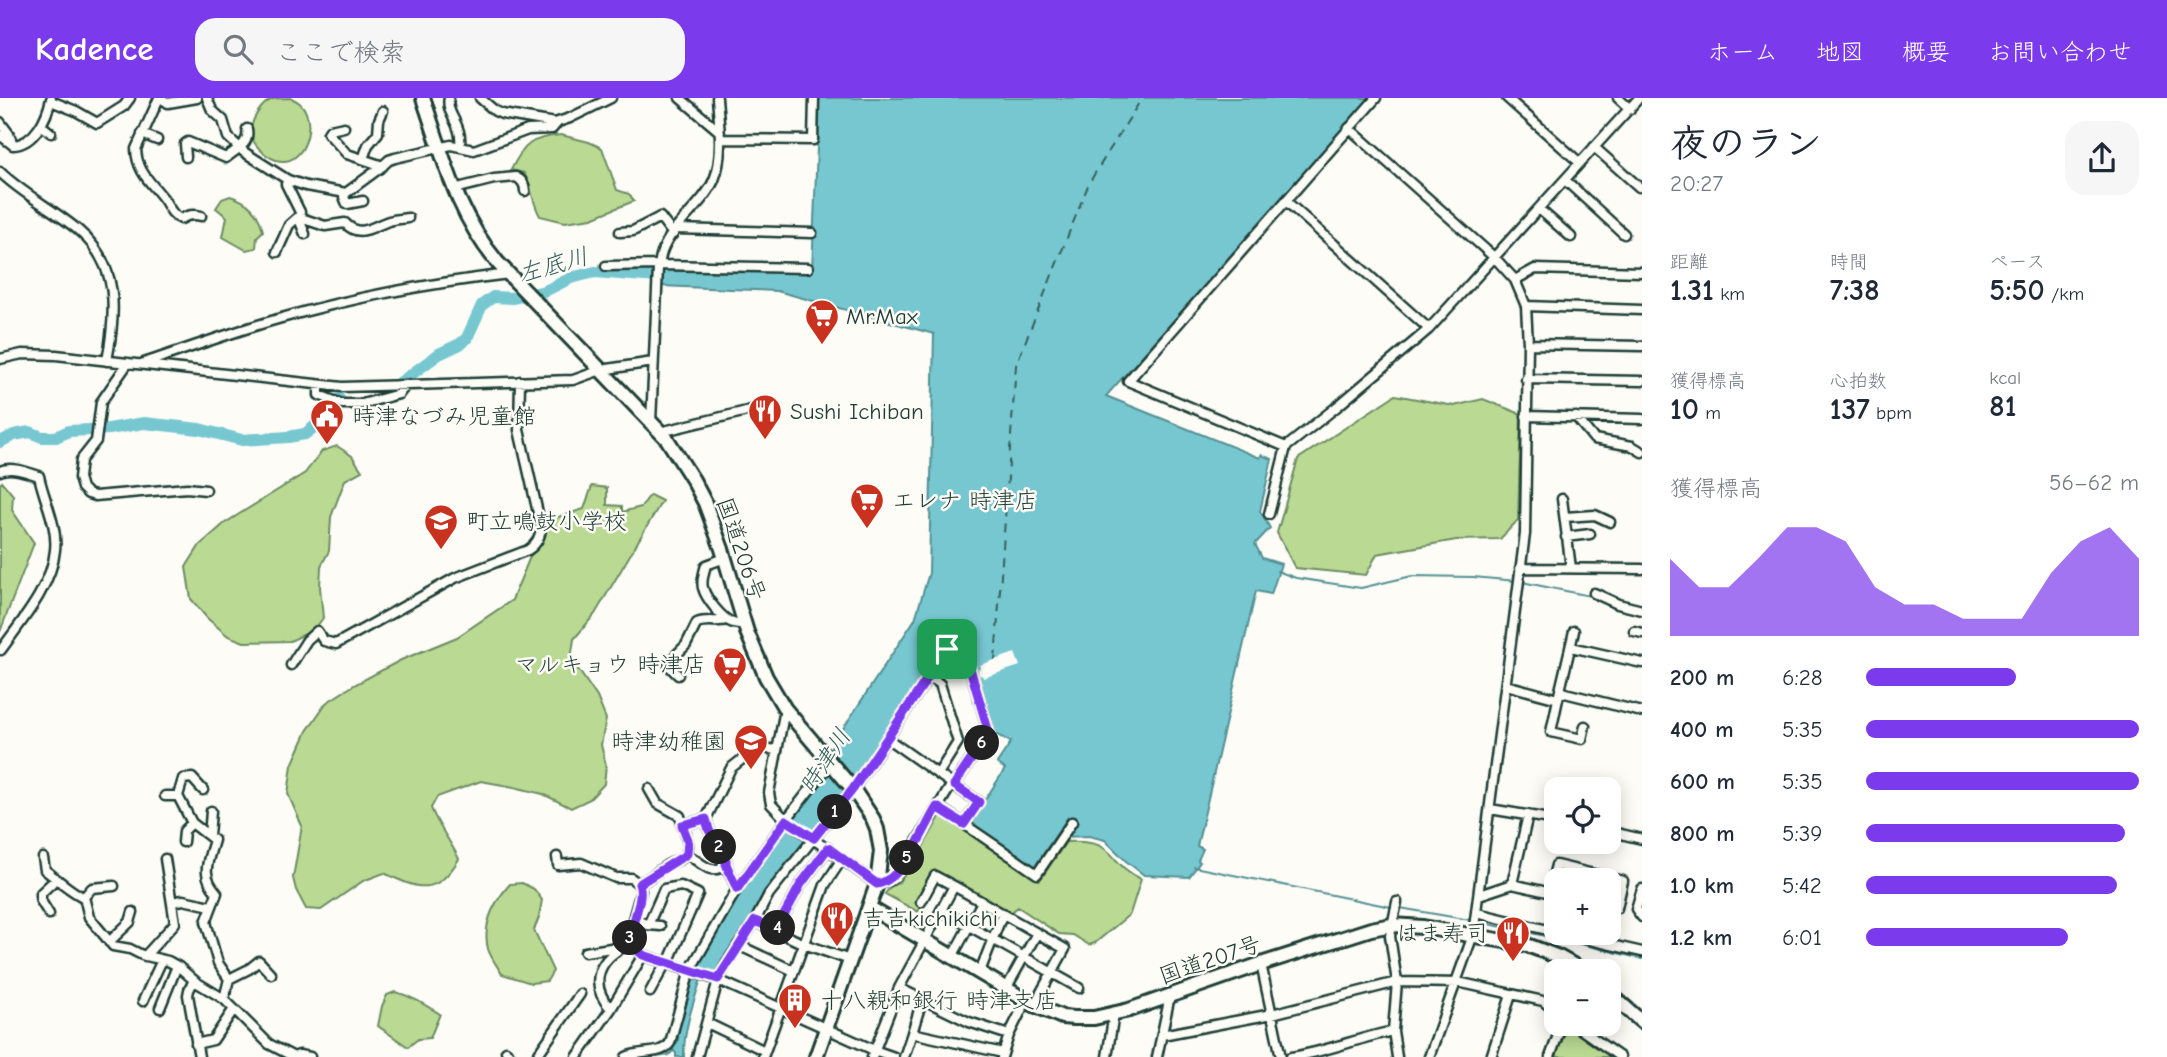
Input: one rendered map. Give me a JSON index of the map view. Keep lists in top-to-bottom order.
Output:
{
  "streets": {
    "highway": ["国道206号", "国道207号"]
  },
  "crossings": [
    ["国道206号", "国道207号"]
  ],
  "water": ["左底川", "時津川"],
  "places": {
    "supermarket": ["Mr.Max", "エレナ 時津店", "マルキョウ 時津店"],
    "restaurant": ["Sushi Ichiban", "吉吉kichikichi", "はま寿司"],
    "public building": ["時津なづみ児童館"],
    "school or university": ["町立鳴鼓小学校", "時津幼稚園"],
    "building": ["十八親和銀行 時津支店"]
  },
  "page": {
    "header": "Kadence",
    "search": "ここで検索",
    "nav": [
      "ホーム",
      "地図",
      "概要",
      "お問い合わせ"
    ],
    "heading": ["夜のラン", "20:27"],
    "stats": [
      ["距離", "1.31 km"],
      ["時間", "7:38"],
      ["ペース", "5:50 /km"],
      ["獲得標高", "10 m"],
      ["心拍数", "137 bpm"],
      ["kcal", "81"]
    ],
    "chart": ["獲得標高", "56–62 m"],
    "list": [
      {
        "name": "200 m",
        "note": "6:28"
      },
      {
        "name": "400 m",
        "note": "5:35"
      },
      {
        "name": "600 m",
        "note": "5:35"
      },
      {
        "name": "800 m",
        "note": "5:39"
      },
      {
        "name": "1.0 km",
        "note": "5:42"
      },
      {
        "name": "1.2 km",
        "note": "6:01"
      }
    ],
    "pins": [
      "6",
      "1",
      "2",
      "5",
      "4",
      "3"
    ],
    "map_buttons": ["+", "−"]
  }
}
